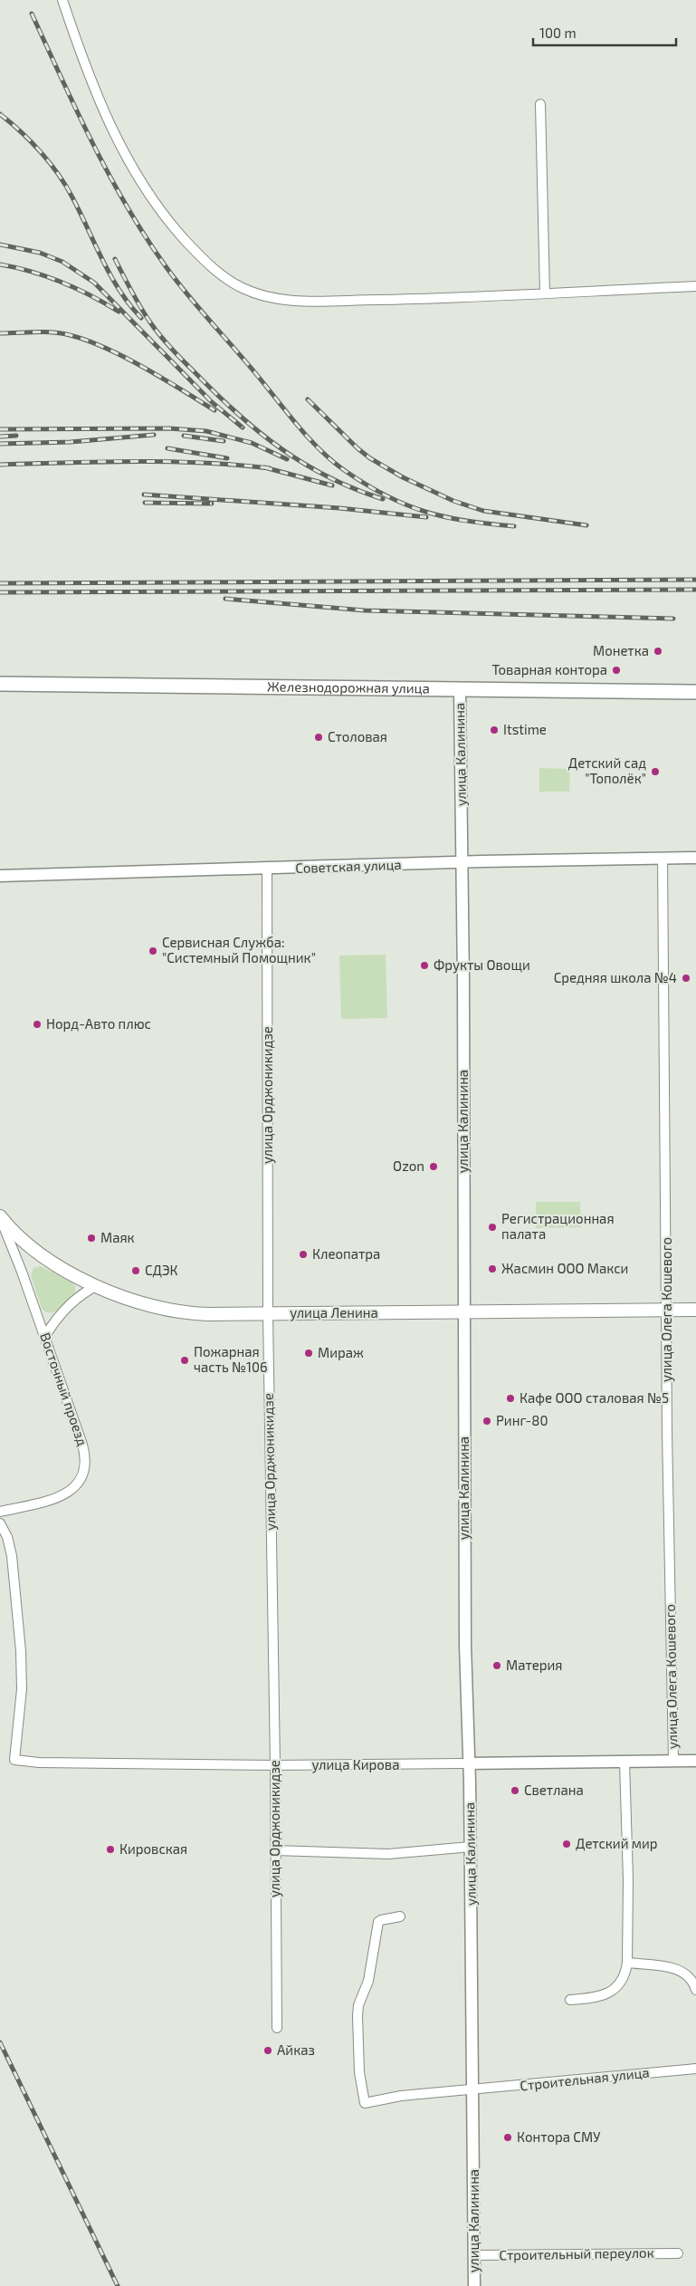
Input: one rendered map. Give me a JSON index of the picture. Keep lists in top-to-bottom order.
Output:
{
  "streets": {
    "main road": ["Железнодорожная улица", "улица Ленина"],
    "street": [
      "улица Калинина",
      "Советская улица",
      "улица Орджоникидзе",
      "улица Олега Кошевого",
      "Восточный проезд",
      "улица Кирова",
      "Строительная улица",
      "Строительный переулок"
    ]
  },
  "crossings": [
    ["Железнодорожная улица", "улица Калинина"],
    ["улица Калинина", "Советская улица"],
    ["улица Калинина", "улица Ленина"],
    ["улица Калинина", "улица Кирова"],
    ["улица Калинина", "Строительная улица"],
    ["улица Калинина", "Строительный переулок"],
    ["Советская улица", "улица Орджоникидзе"],
    ["Советская улица", "улица Олега Кошевого"],
    ["улица Орджоникидзе", "улица Ленина"],
    ["улица Орджоникидзе", "улица Кирова"],
    ["улица Олега Кошевого", "улица Ленина"],
    ["улица Олега Кошевого", "улица Кирова"],
    ["улица Ленина", "Восточный проезд"]
  ],
  "places": [
    "Монетка",
    "Товарная контора",
    "Itstime",
    "Столовая",
    "Детский сад \"Тополёк\"",
    "Сервисная Служба: \"Системный Помощник\"",
    "Фрукты Овощи",
    "Средняя школа №4",
    "Норд-Авто плюс",
    "Ozon",
    "Регистрационная палата",
    "Маяк",
    "Клеопатра",
    "Жасмин ООО Макси",
    "СДЭК",
    "Мираж",
    "Пожарная часть №106",
    "Кафе ООО сталовая №5",
    "Ринг-80",
    "Материя",
    "Светлана",
    "Детский мир",
    "Кировская",
    "Айказ",
    "Контора СМУ"
  ],
  "scale_bar": "100 m"
}
